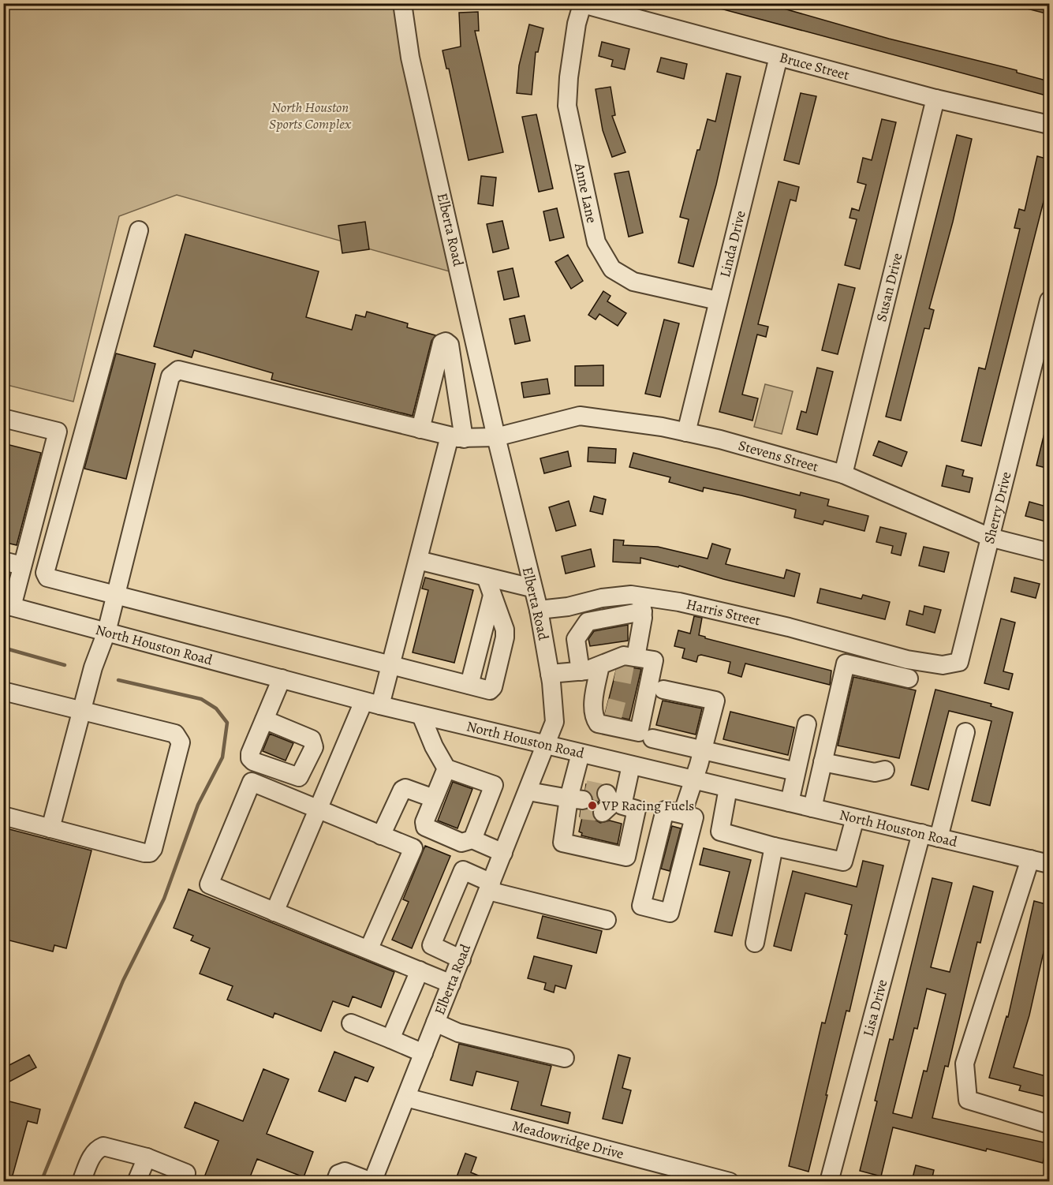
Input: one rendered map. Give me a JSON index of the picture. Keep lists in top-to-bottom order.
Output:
{
  "streets": {
    "street": [
      "Bruce Street",
      "Anne Lane",
      "Elberta Road",
      "Linda Drive",
      "Susan Drive",
      "Stevens Street",
      "Sherry Drive",
      "Harris Street",
      "North Houston Road",
      "Lisa Drive",
      "Meadowridge Drive"
    ]
  },
  "crossings": [
    ["Bruce Street", "Anne Lane"],
    ["Bruce Street", "Linda Drive"],
    ["Bruce Street", "Susan Drive"],
    ["Anne Lane", "Linda Drive"],
    ["Elberta Road", "Stevens Street"],
    ["Elberta Road", "Harris Street"],
    ["Elberta Road", "North Houston Road"],
    ["Elberta Road", "Meadowridge Drive"],
    ["Linda Drive", "Stevens Street"],
    ["Susan Drive", "Stevens Street"],
    ["Stevens Street", "Sherry Drive"],
    ["Sherry Drive", "Harris Street"],
    ["North Houston Road", "Lisa Drive"]
  ],
  "parks": ["North Houston Sports Complex"],
  "places": ["VP Racing Fuels"]
}
